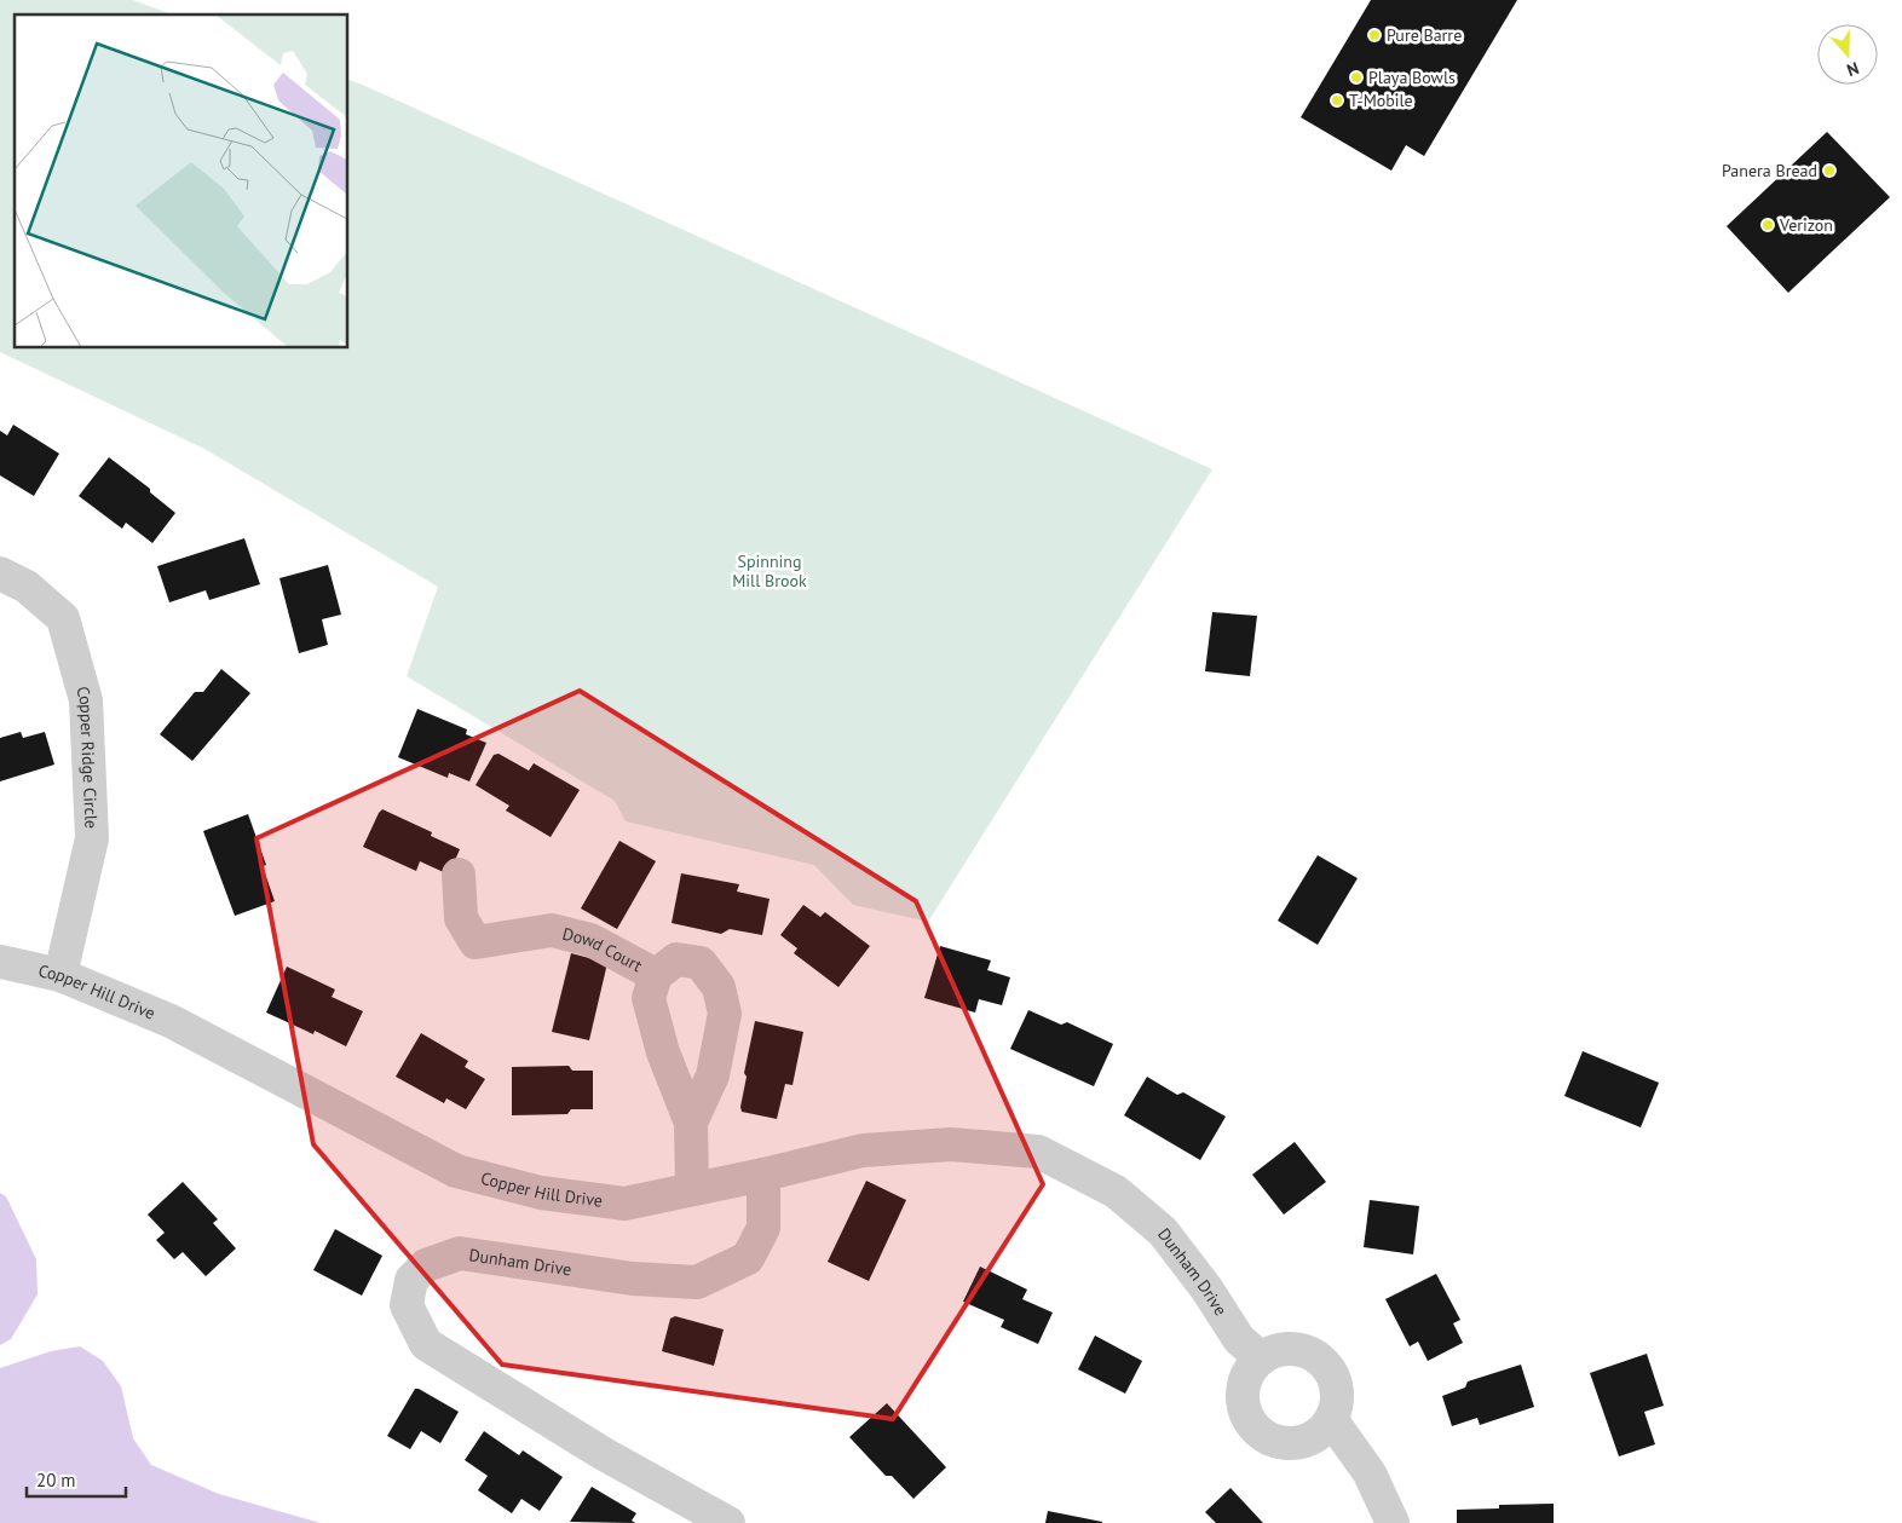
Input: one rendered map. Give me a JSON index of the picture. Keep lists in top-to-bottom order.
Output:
{
  "streets": {
    "street": [
      "Copper Ridge Circle",
      "Dowd Court",
      "Copper Hill Drive",
      "Dunham Drive"
    ]
  },
  "crossings": [
    ["Copper Ridge Circle", "Copper Hill Drive"],
    ["Dowd Court", "Copper Hill Drive"],
    ["Copper Hill Drive", "Dunham Drive"]
  ],
  "parks": ["Spinning Mill Brook"],
  "places": [
    "Pure Barre",
    "Playa Bowls",
    "T-Mobile",
    "Panera Bread",
    "Verizon"
  ],
  "scale_bar": "20 m",
  "north": "bottom"
}
